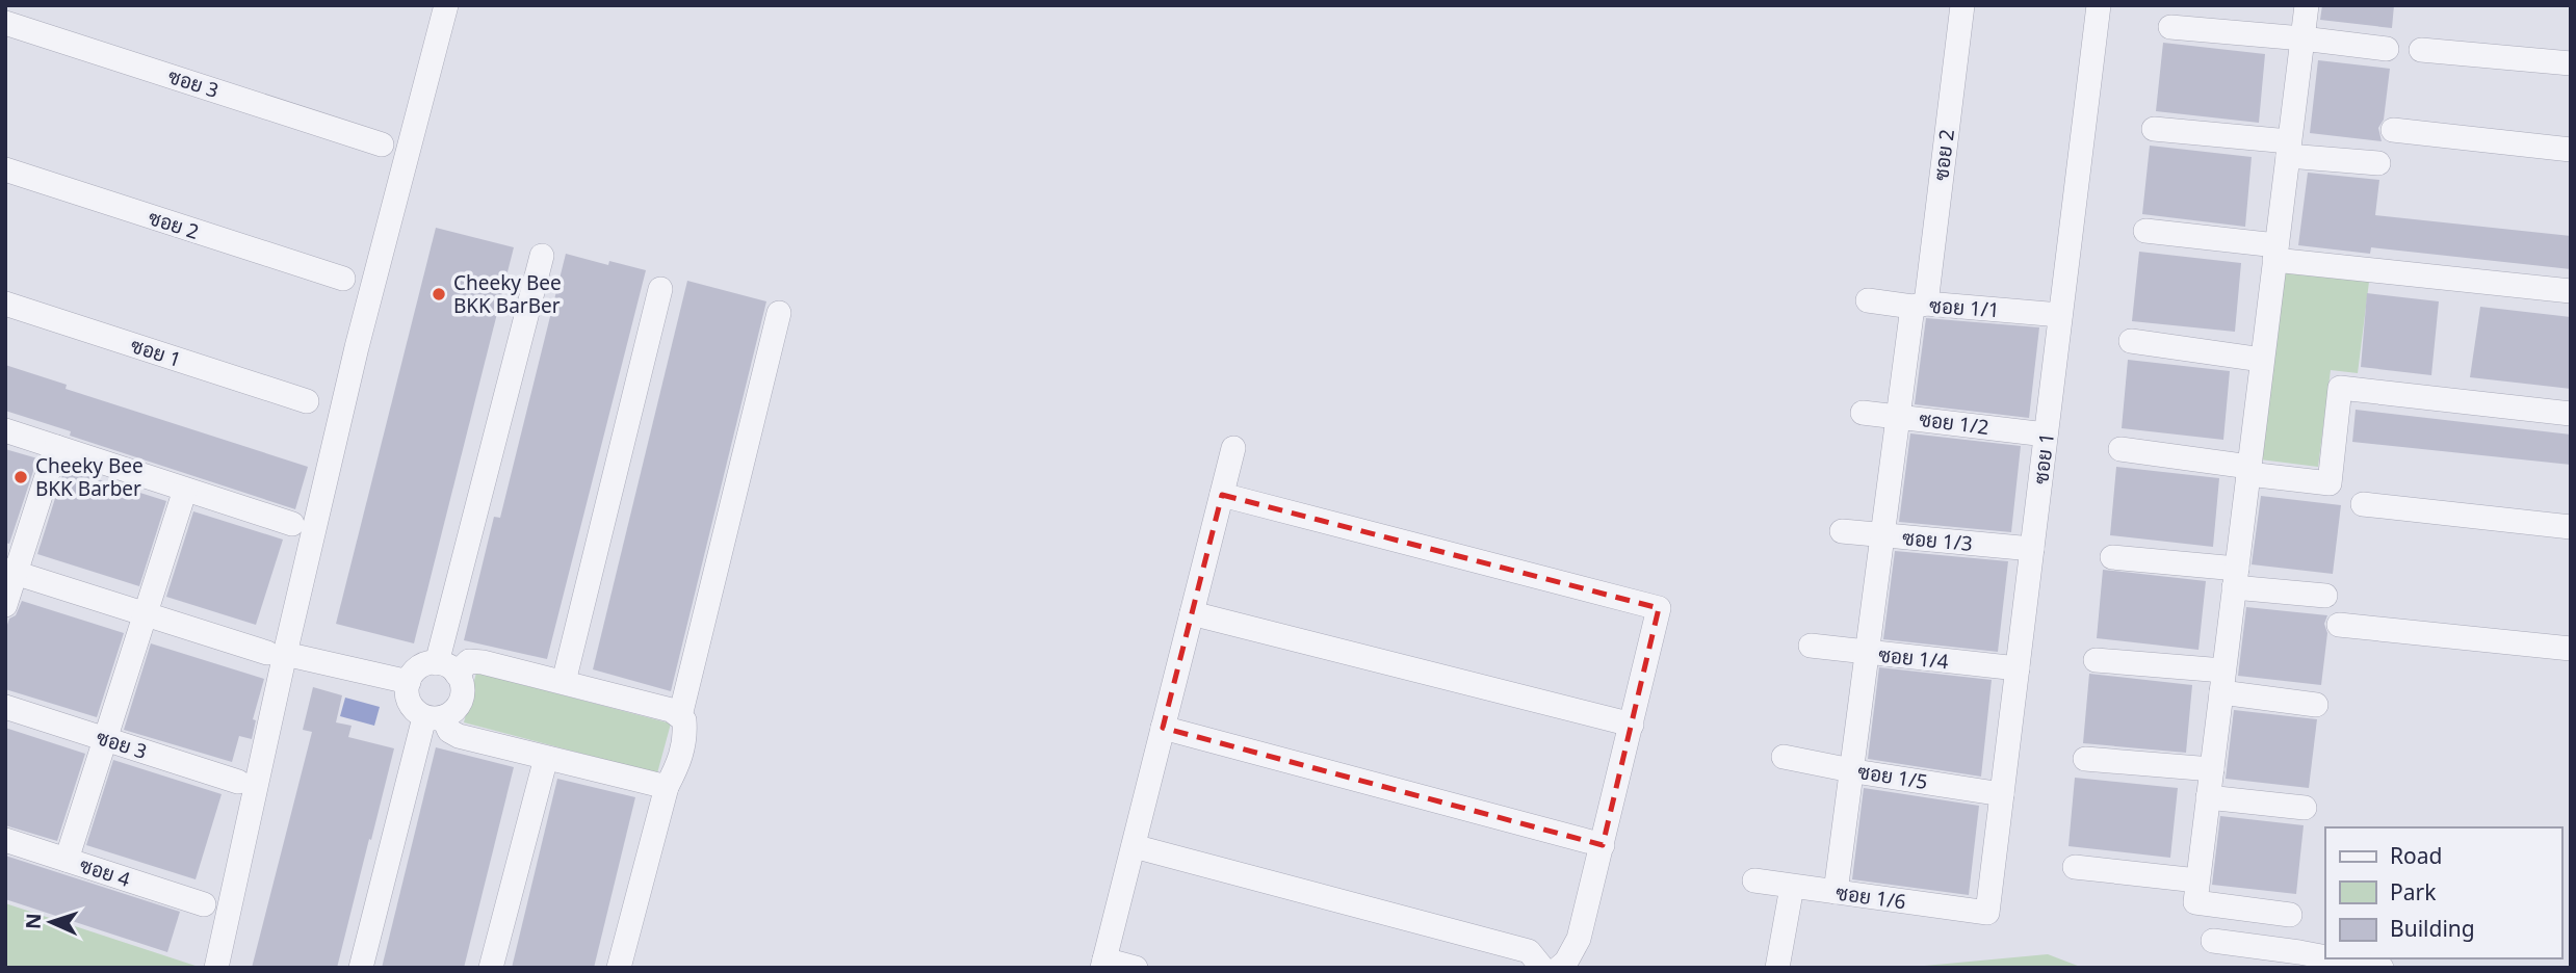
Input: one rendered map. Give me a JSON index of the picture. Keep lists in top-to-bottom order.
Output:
{
  "streets": {
    "street": [
      "ซอย 3",
      "ซอย 2",
      "ซอย 1/1",
      "ซอย 1",
      "ซอย 1/2",
      "ซอย 1/3",
      "ซอย 1/4",
      "ซอย 1/5",
      "ซอย 4",
      "ซอย 1/6"
    ]
  },
  "crossings": [
    ["ซอย 2", "ซอย 1/1"],
    ["ซอย 2", "ซอย 1/2"],
    ["ซอย 2", "ซอย 1/3"],
    ["ซอย 2", "ซอย 1/4"],
    ["ซอย 2", "ซอย 1/5"],
    ["ซอย 2", "ซอย 1/6"],
    ["ซอย 1/1", "ซอย 1"],
    ["ซอย 1", "ซอย 1/2"],
    ["ซอย 1", "ซอย 1/3"],
    ["ซอย 1", "ซอย 1/4"],
    ["ซอย 1", "ซอย 1/5"],
    ["ซอย 1", "ซอย 1/6"]
  ],
  "places": ["Cheeky Bee BKK BarBer", "Cheeky Bee BKK Barber"],
  "legend": ["Road", "Park", "Building"],
  "north": "left"
}
